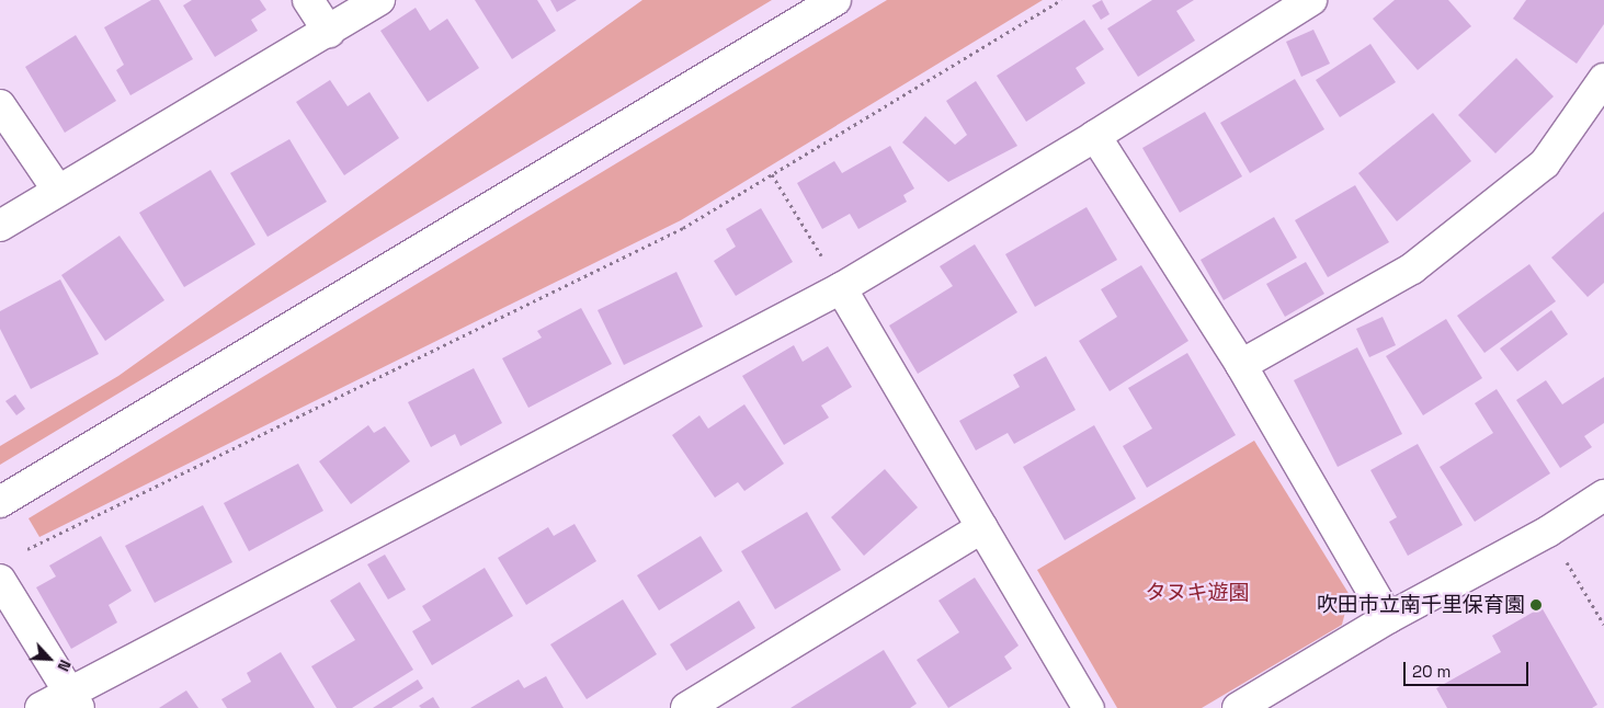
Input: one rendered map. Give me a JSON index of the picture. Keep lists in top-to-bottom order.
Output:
{
  "parks": ["タヌキ遊園"],
  "places": ["吹田市立南千里保育園"],
  "scale_bar": "20 m",
  "north": "bottom right"
}
